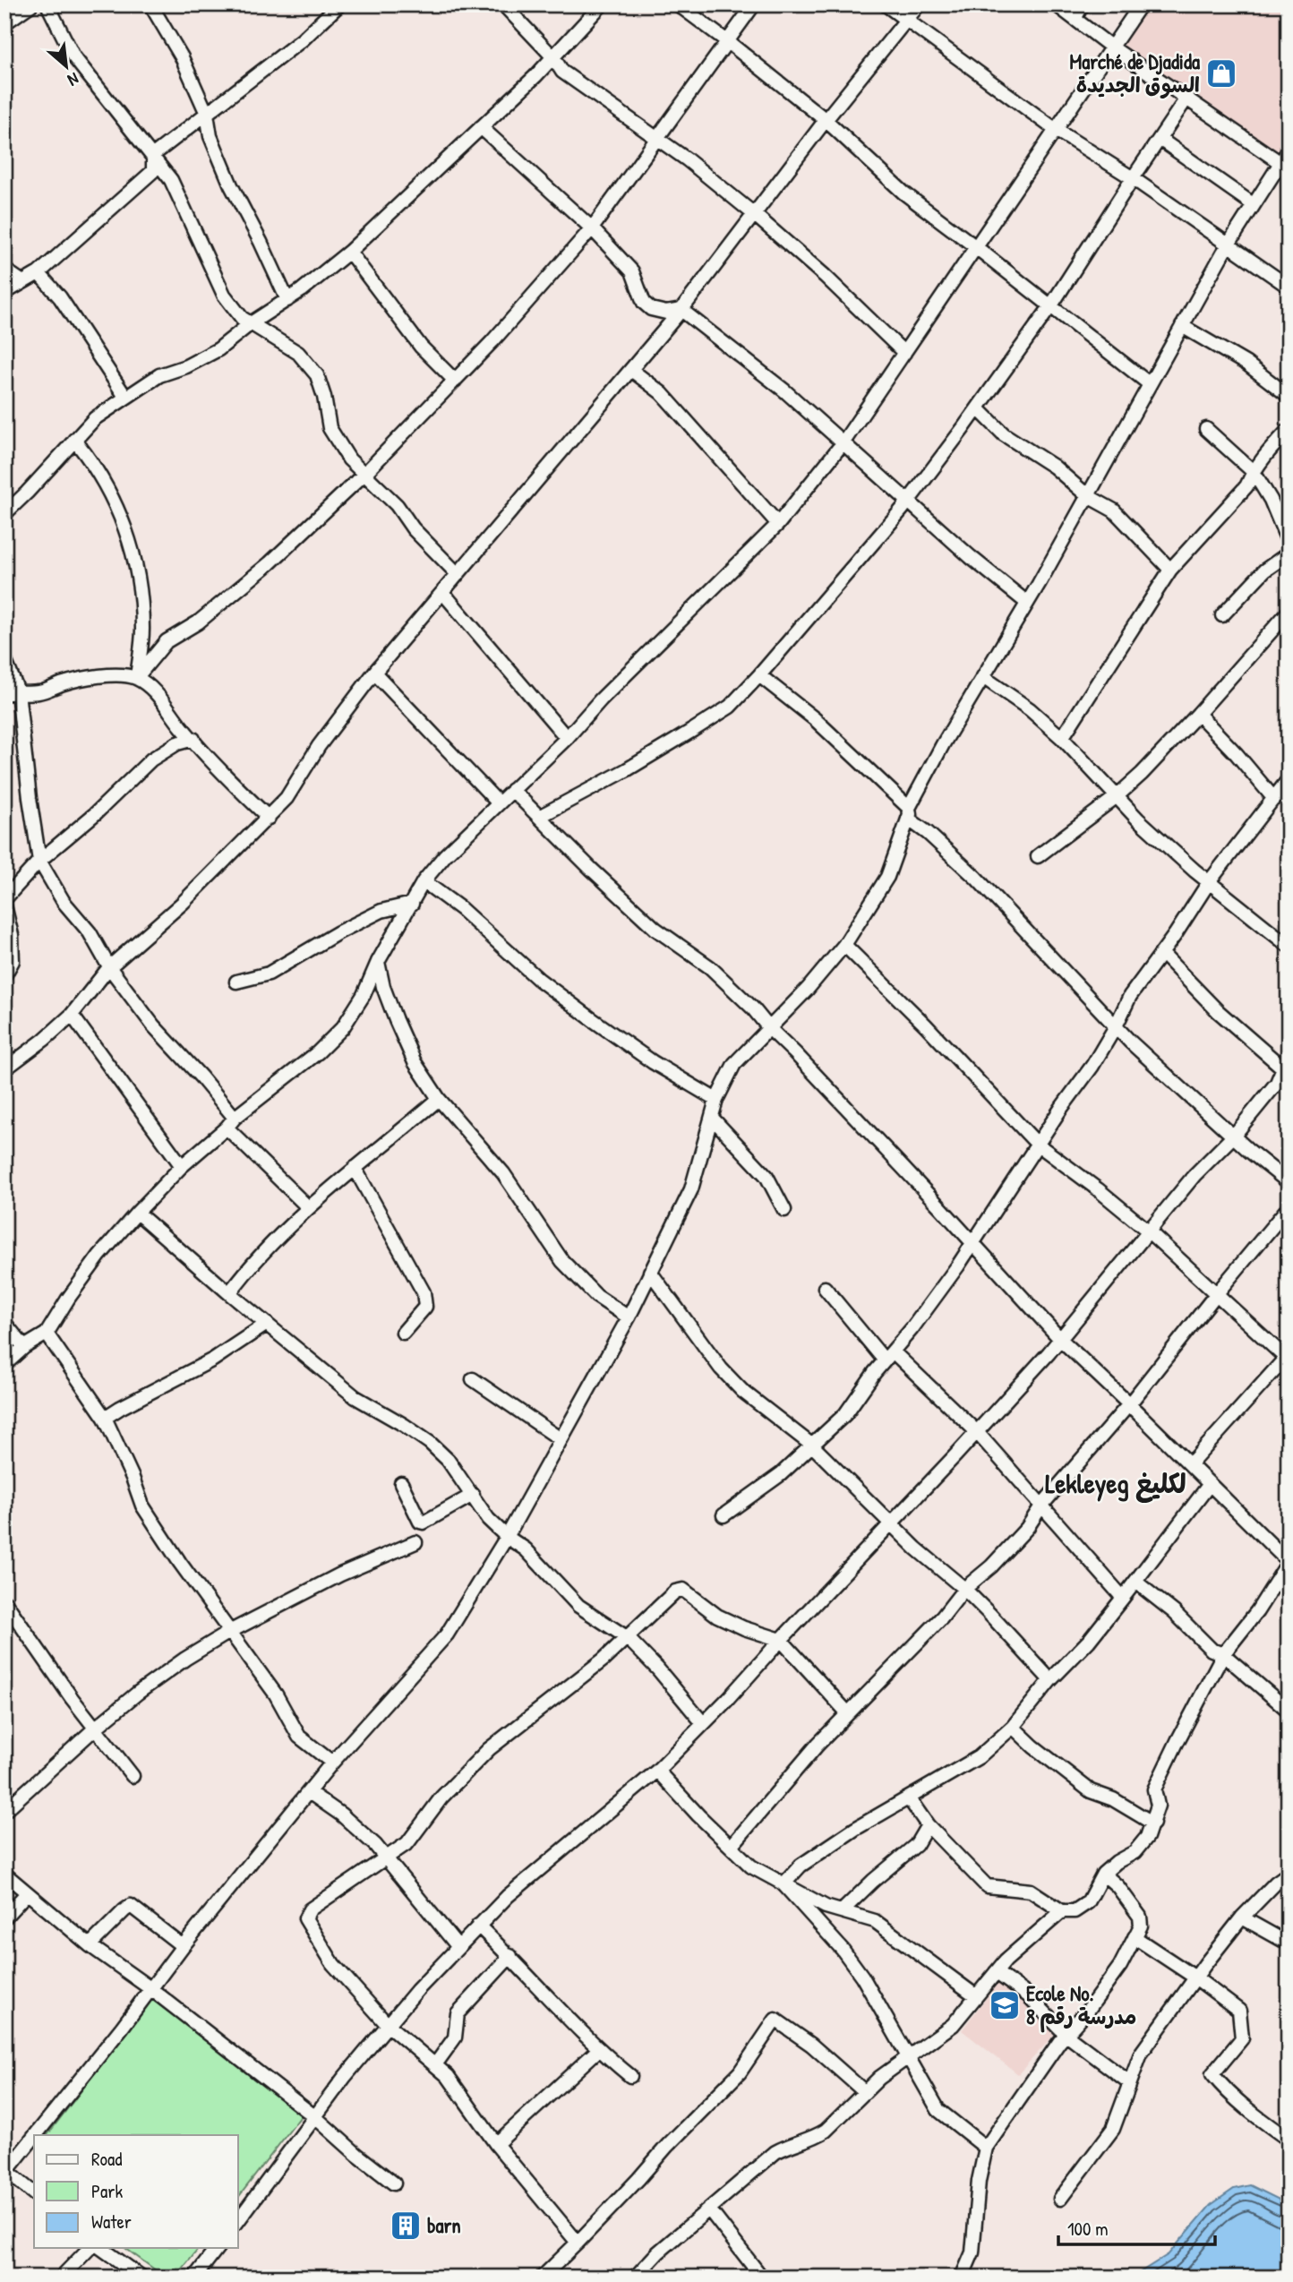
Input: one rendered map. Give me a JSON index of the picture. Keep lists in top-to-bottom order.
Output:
{
  "districts": ["Lekleyeg لكليغ"],
  "places": {
    "shop": ["Marché de Djadida السوق الجديدة"],
    "school or university": ["Ecole No. 8 مدرسة رقم"],
    "building": ["barn"]
  },
  "legend": ["Road", "Park", "Water"],
  "scale_bar": "100 m",
  "north": "bottom right"
}
